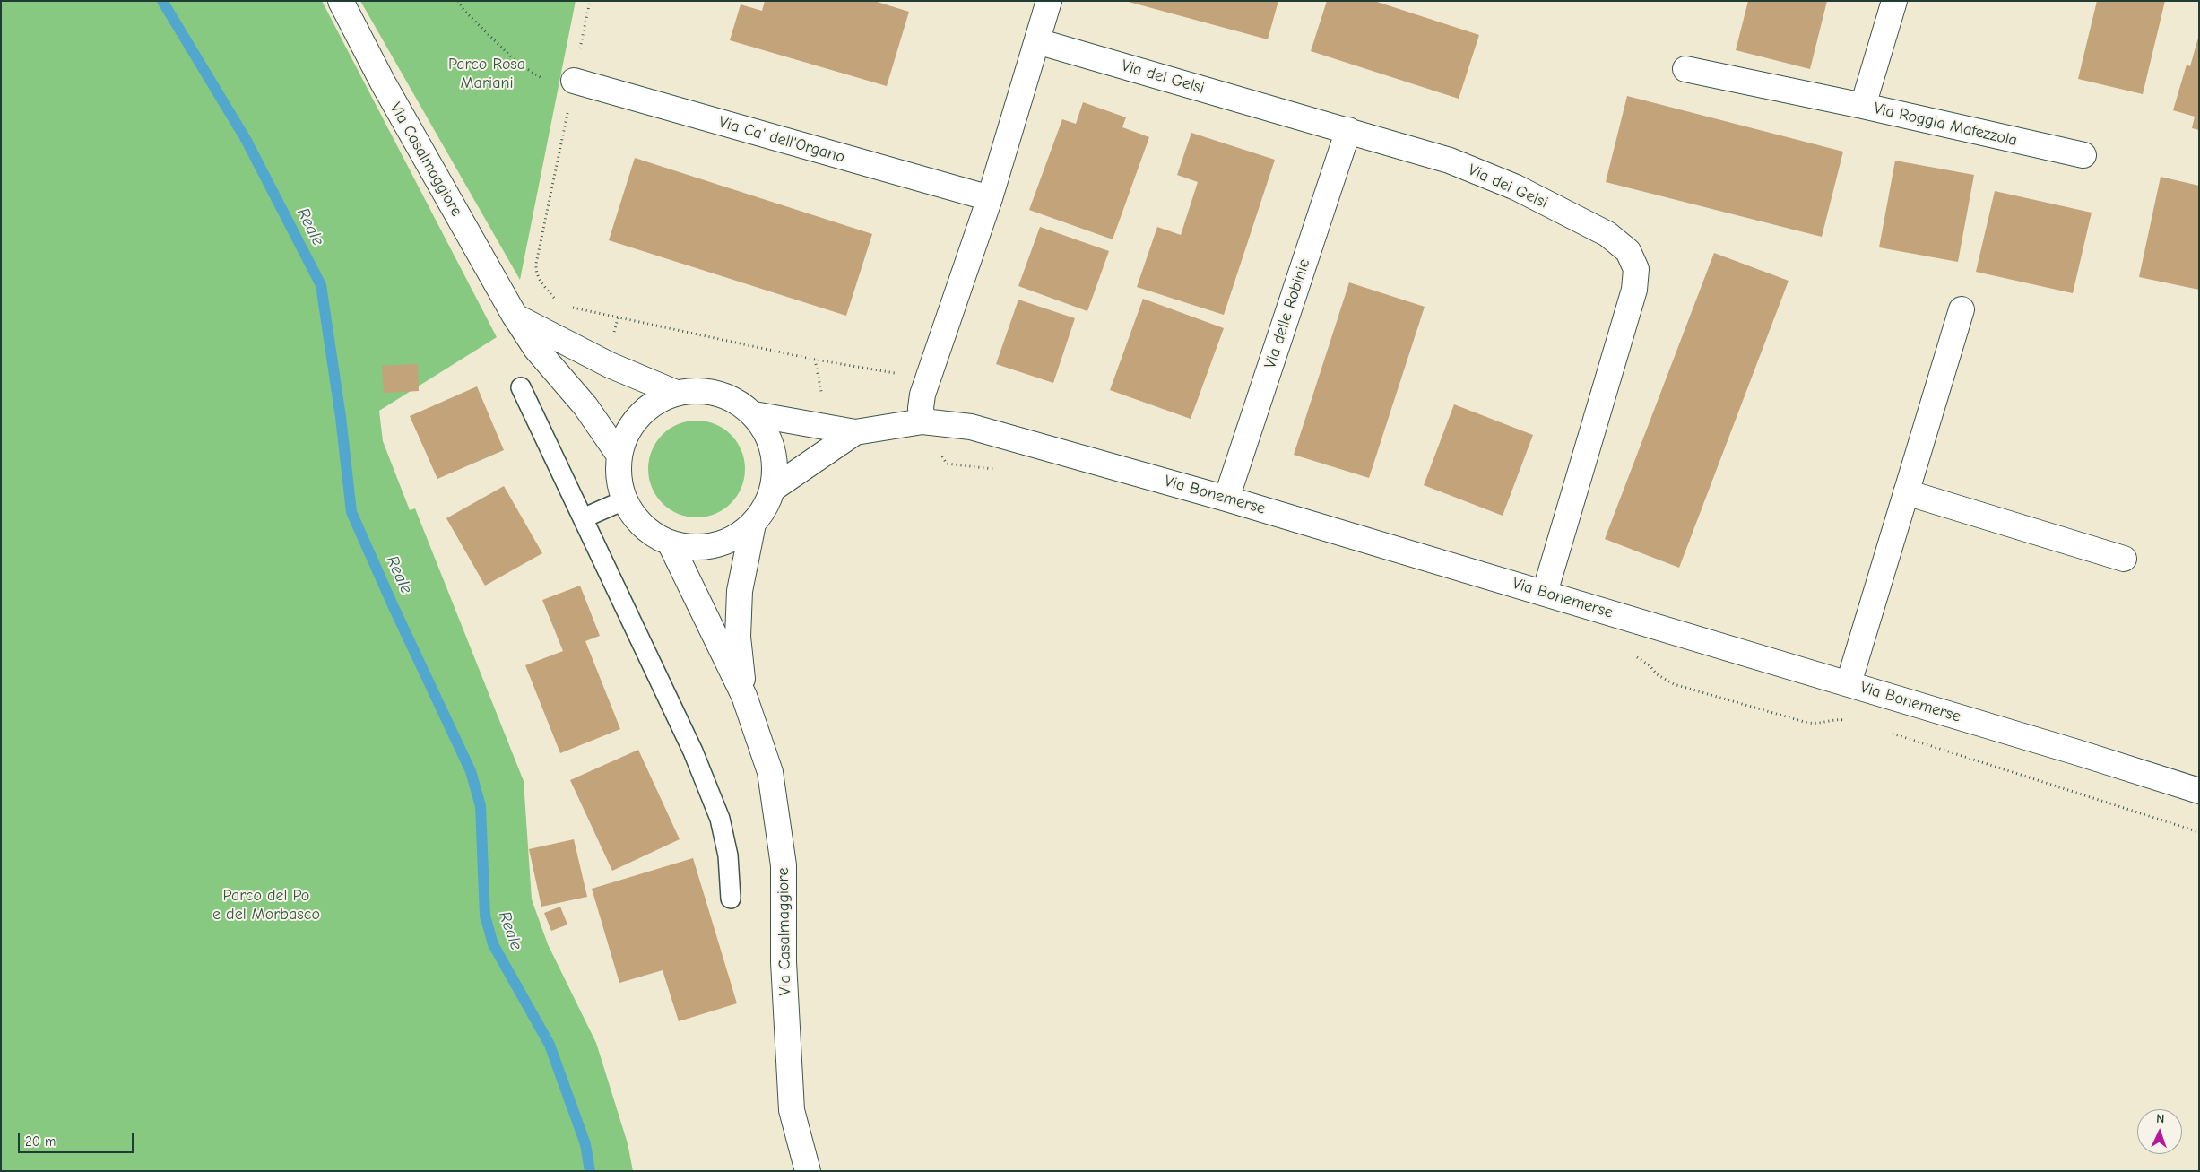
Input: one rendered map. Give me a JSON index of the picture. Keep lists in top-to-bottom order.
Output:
{
  "streets": {
    "street": [
      "Via dei Gelsi",
      "Via Roggia Mafezzola",
      "Via Ca' dell'Organo",
      "Via Casalmaggiore",
      "Via delle Robinie",
      "Via Bonemerse"
    ]
  },
  "crossings": [
    ["Via dei Gelsi", "Via delle Robinie"],
    ["Via dei Gelsi", "Via Bonemerse"],
    ["Via delle Robinie", "Via Bonemerse"]
  ],
  "water": ["Reale"],
  "parks": ["Parco Rosa Mariani", "Parco del Po e del Morbasco"],
  "scale_bar": "20 m",
  "north": "top"
}
